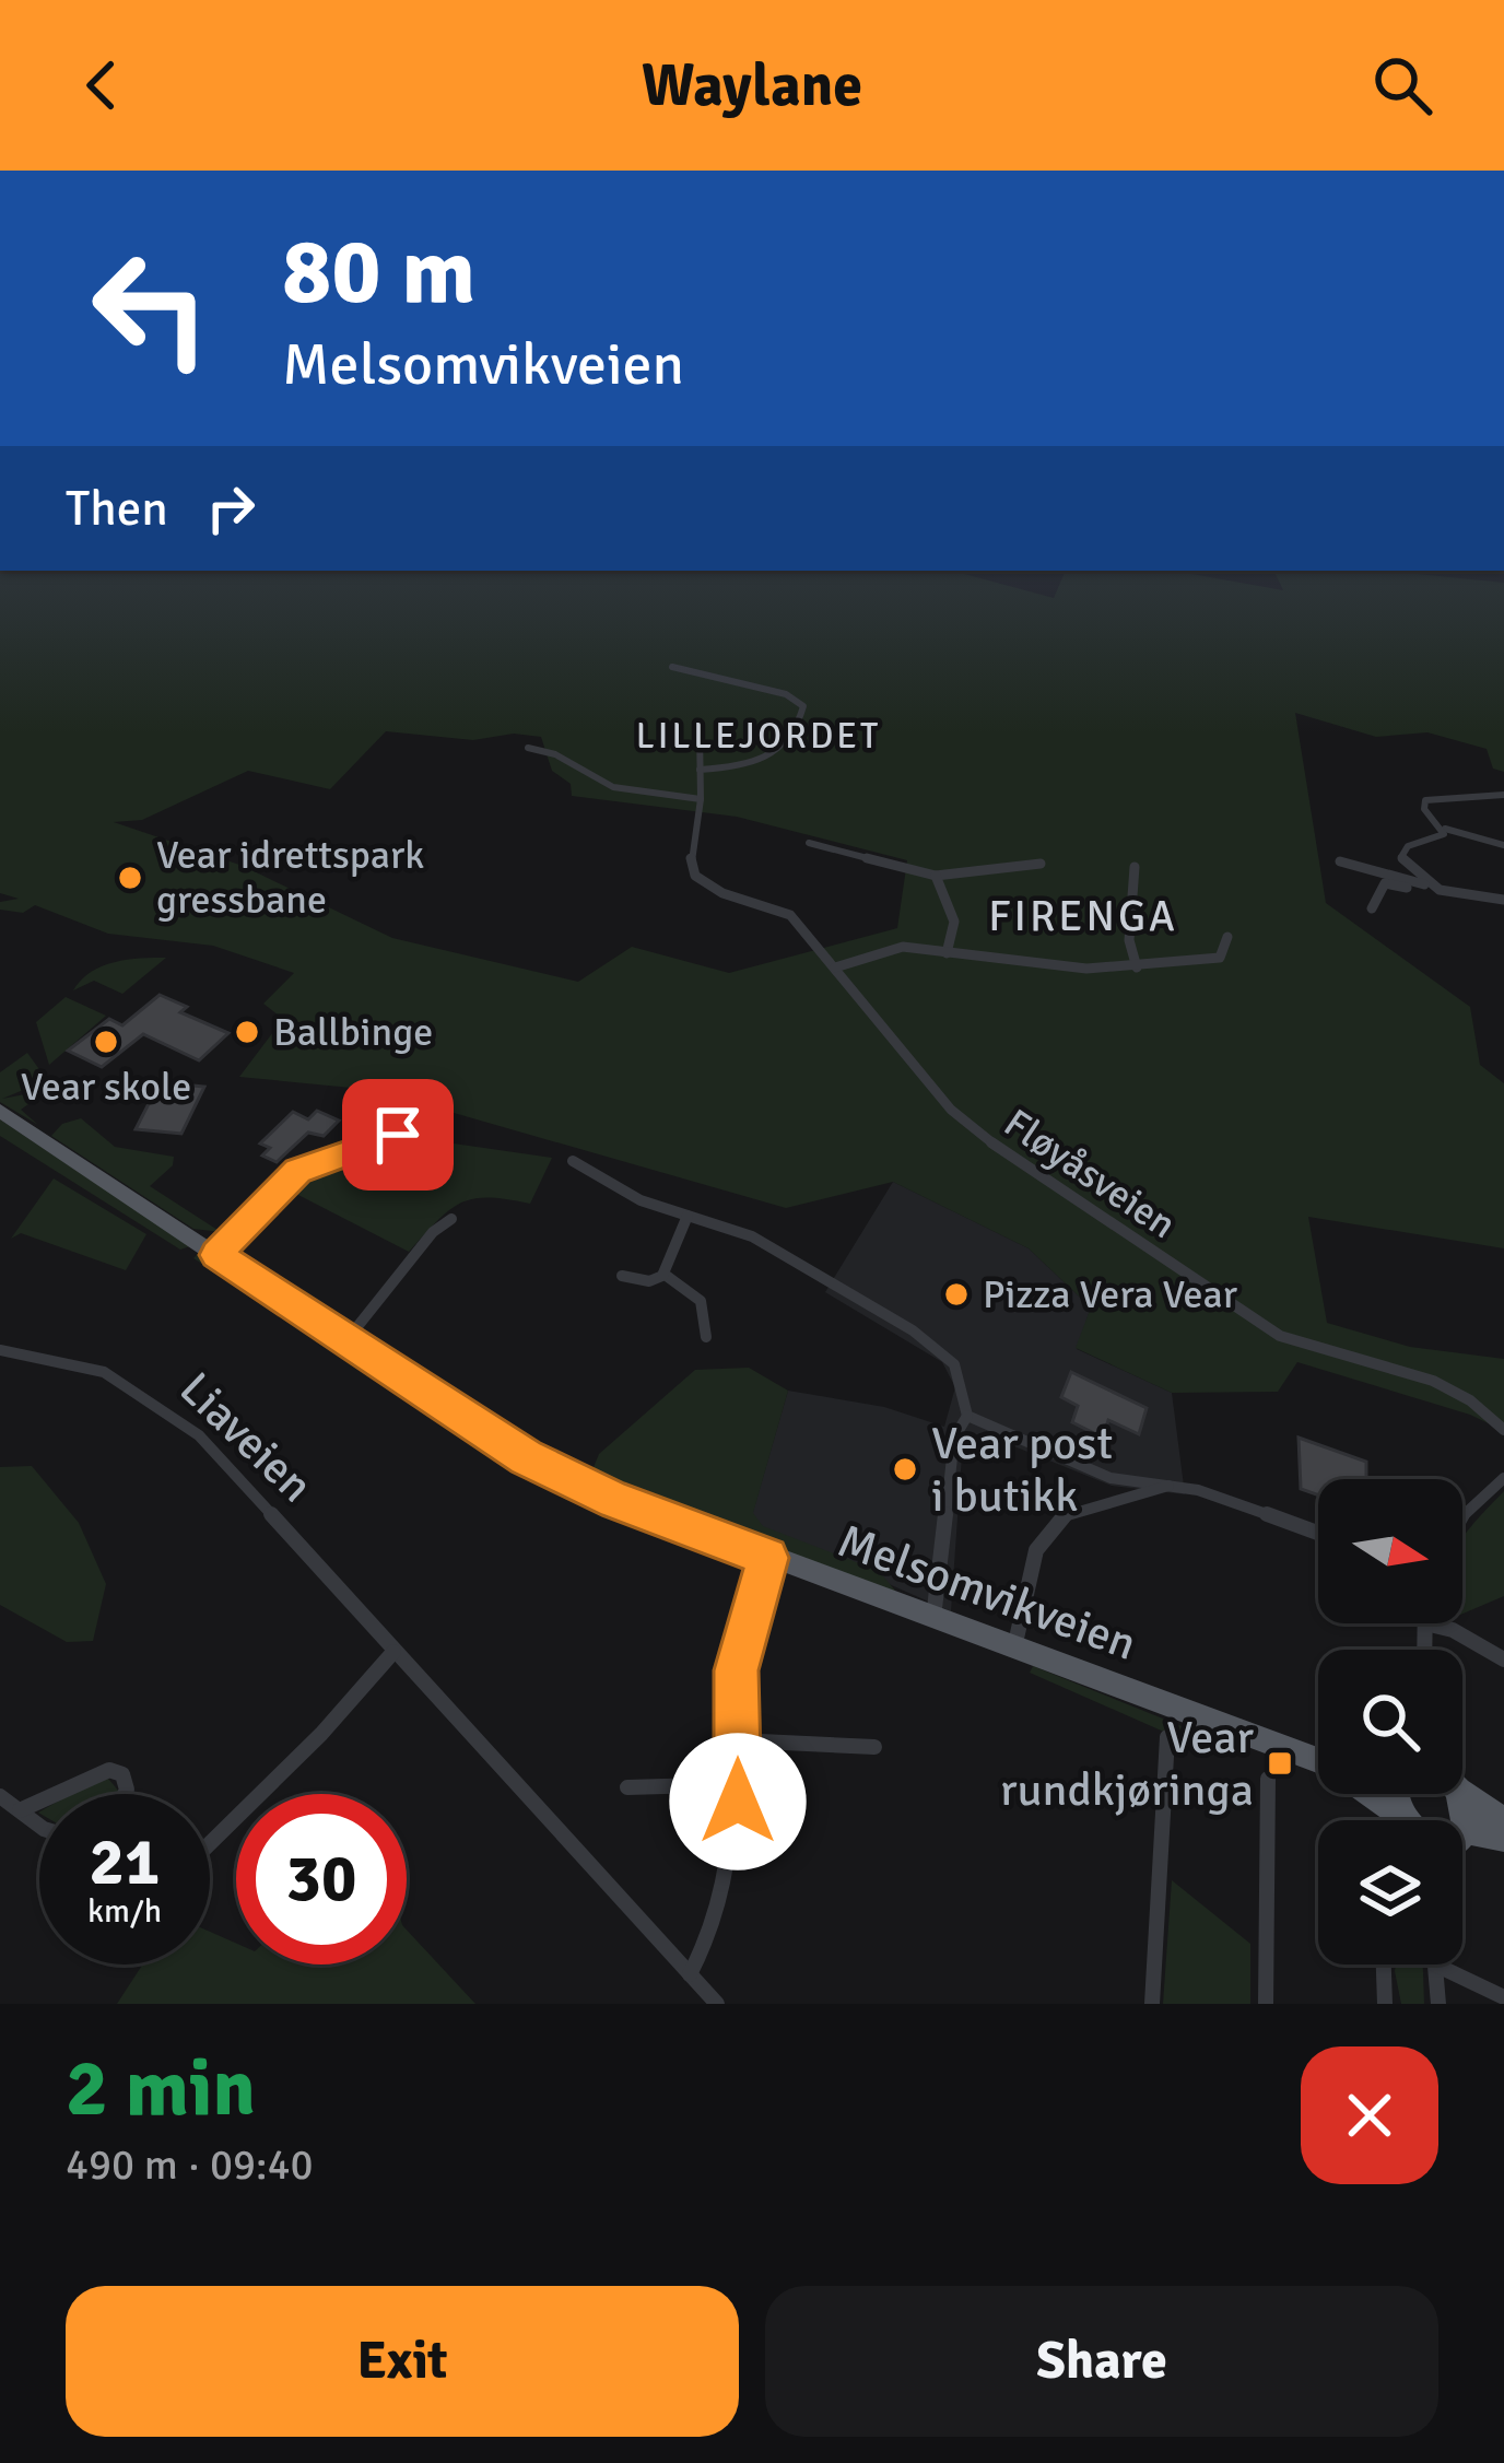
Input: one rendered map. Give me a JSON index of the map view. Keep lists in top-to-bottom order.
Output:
{
  "streets": {
    "main road": ["Melsomvikveien"],
    "street": ["Fløyåsveien", "Liaveien"]
  },
  "districts": ["LILLEJORDET", "FIRENGA"],
  "places": {
    "other": [
      "Vear idrettspark gressbane",
      "Ballbinge",
      "Vear skole",
      "Pizza Vera Vear",
      "Vear post i butikk"
    ],
    "transit": ["Vear rundkjøringa"]
  },
  "north": "right",
  "page": {
    "header": "Waylane",
    "turn": ["80 m", "Melsomvikveien"],
    "then": "Then",
    "speed": "21 km/h",
    "limit": "30",
    "heading": ["2 min", "490 m · 09:40"],
    "buttons": ["Exit", "Share"]
  }
}
